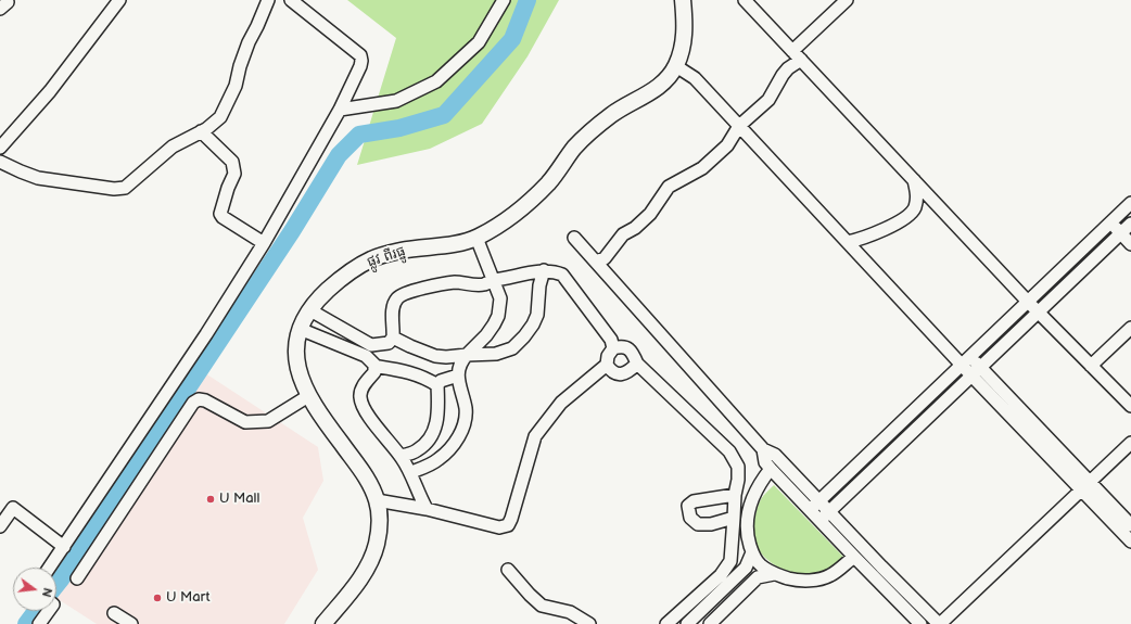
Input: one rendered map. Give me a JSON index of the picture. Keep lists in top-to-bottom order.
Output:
{
  "streets": {
    "main road": ["ផ្លូវ ពីរធ្នូ"]
  },
  "places": ["U Mall", "U Mart"],
  "north": "right"
}
